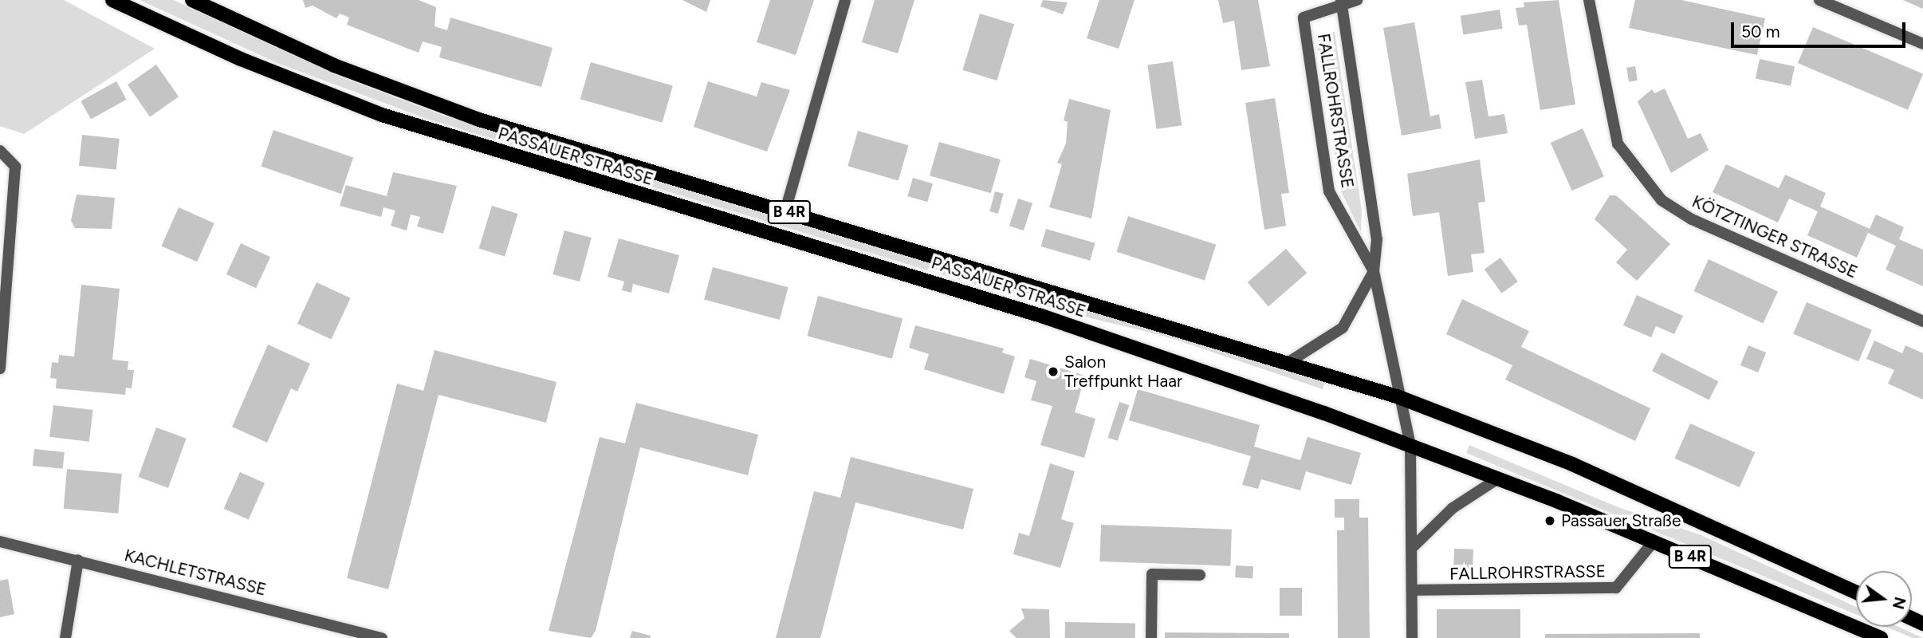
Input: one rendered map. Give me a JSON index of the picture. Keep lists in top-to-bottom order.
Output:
{
  "streets": {
    "main road": ["PASSAUER STRASSE", "B 4R"],
    "street": ["FALLROHRSTRASSE", "KÖTZTINGER STRASSE", "KACHLETSTRASSE"]
  },
  "crossings": [
    ["FALLROHRSTRASSE", "PASSAUER STRASSE"]
  ],
  "places": ["Salon Treffpunkt Haar", "Passauer Straße"],
  "scale_bar": "50 m",
  "north": "right"
}
